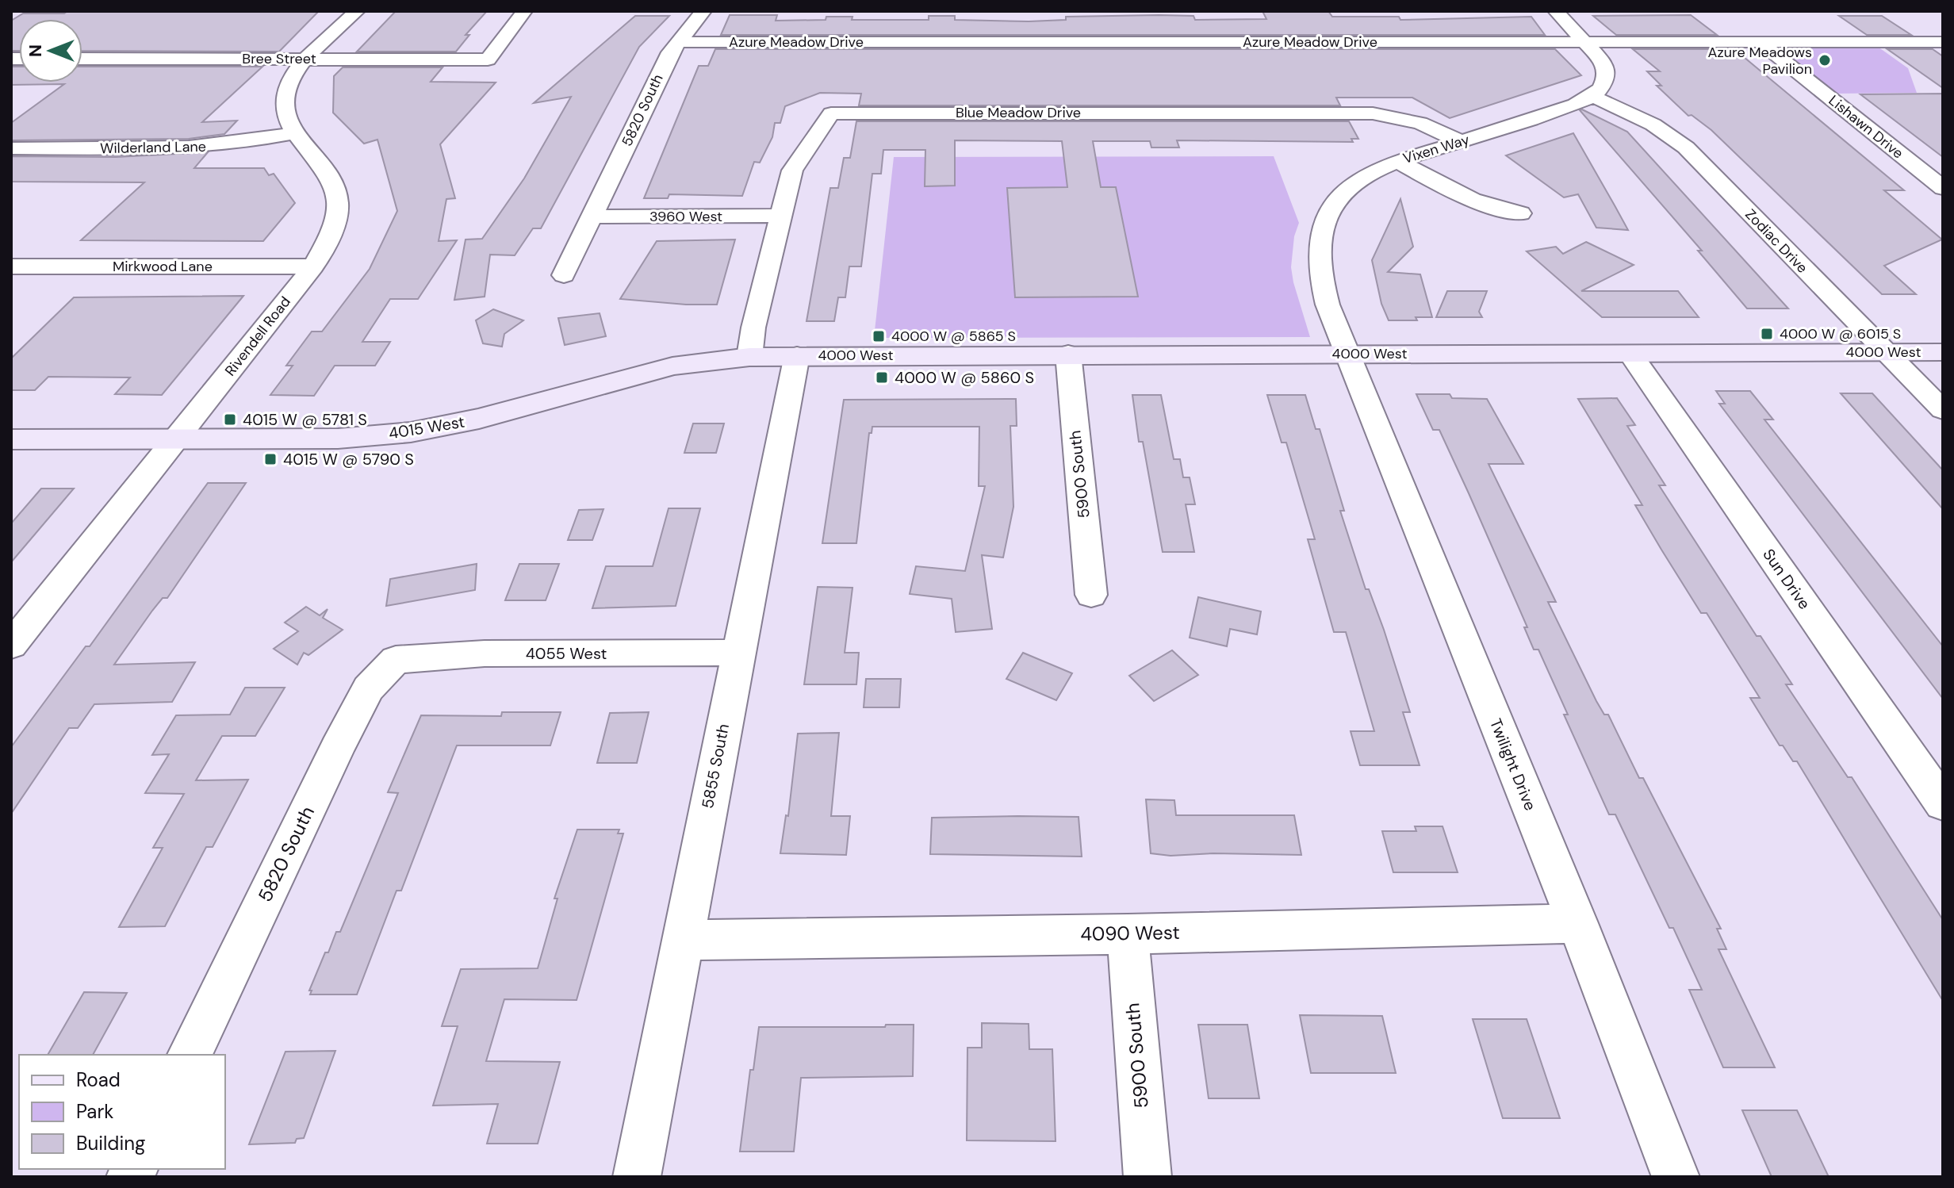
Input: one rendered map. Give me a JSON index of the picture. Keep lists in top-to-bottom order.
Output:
{
  "streets": {
    "street": [
      "Azure Meadow Drive",
      "Bree Street",
      "5820 South",
      "Blue Meadow Drive",
      "Lishawn Drive",
      "Wilderland Lane",
      "Vixen Way",
      "3960 West",
      "Zodiac Drive",
      "Mirkwood Lane",
      "Rivendell Road",
      "4000 West",
      "4015 West",
      "5900 South",
      "Sun Drive",
      "4055 West",
      "Twilight Drive",
      "5855 South",
      "4090 West"
    ]
  },
  "crossings": [
    ["Azure Meadow Drive", "5820 South"],
    ["Azure Meadow Drive", "Lishawn Drive"],
    ["Bree Street", "Rivendell Road"],
    ["5820 South", "3960 West"],
    ["5820 South", "4055 West"],
    ["Blue Meadow Drive", "Vixen Way"],
    ["Blue Meadow Drive", "3960 West"],
    ["Blue Meadow Drive", "4015 West"],
    ["Wilderland Lane", "Rivendell Road"],
    ["Vixen Way", "Zodiac Drive"],
    ["Vixen Way", "4000 West"],
    ["Vixen Way", "Twilight Drive"],
    ["Zodiac Drive", "4000 West"],
    ["Mirkwood Lane", "Rivendell Road"],
    ["Rivendell Road", "4015 West"],
    ["4000 West", "4015 West"],
    ["4000 West", "5900 South"],
    ["4000 West", "Sun Drive"],
    ["4000 West", "Twilight Drive"],
    ["4000 West", "5855 South"],
    ["4015 West", "5855 South"],
    ["5900 South", "4090 West"],
    ["4055 West", "5855 South"],
    ["Twilight Drive", "4090 West"],
    ["5855 South", "4090 West"]
  ],
  "places": {
    "other": ["Azure Meadows Pavilion"],
    "transit": [
      "4000 W @ 6015 S",
      "4000 W @ 5865 S",
      "4000 W @ 5860 S",
      "4015 W @ 5781 S",
      "4015 W @ 5790 S"
    ]
  },
  "legend": ["Road", "Park", "Building"],
  "north": "left"
}
